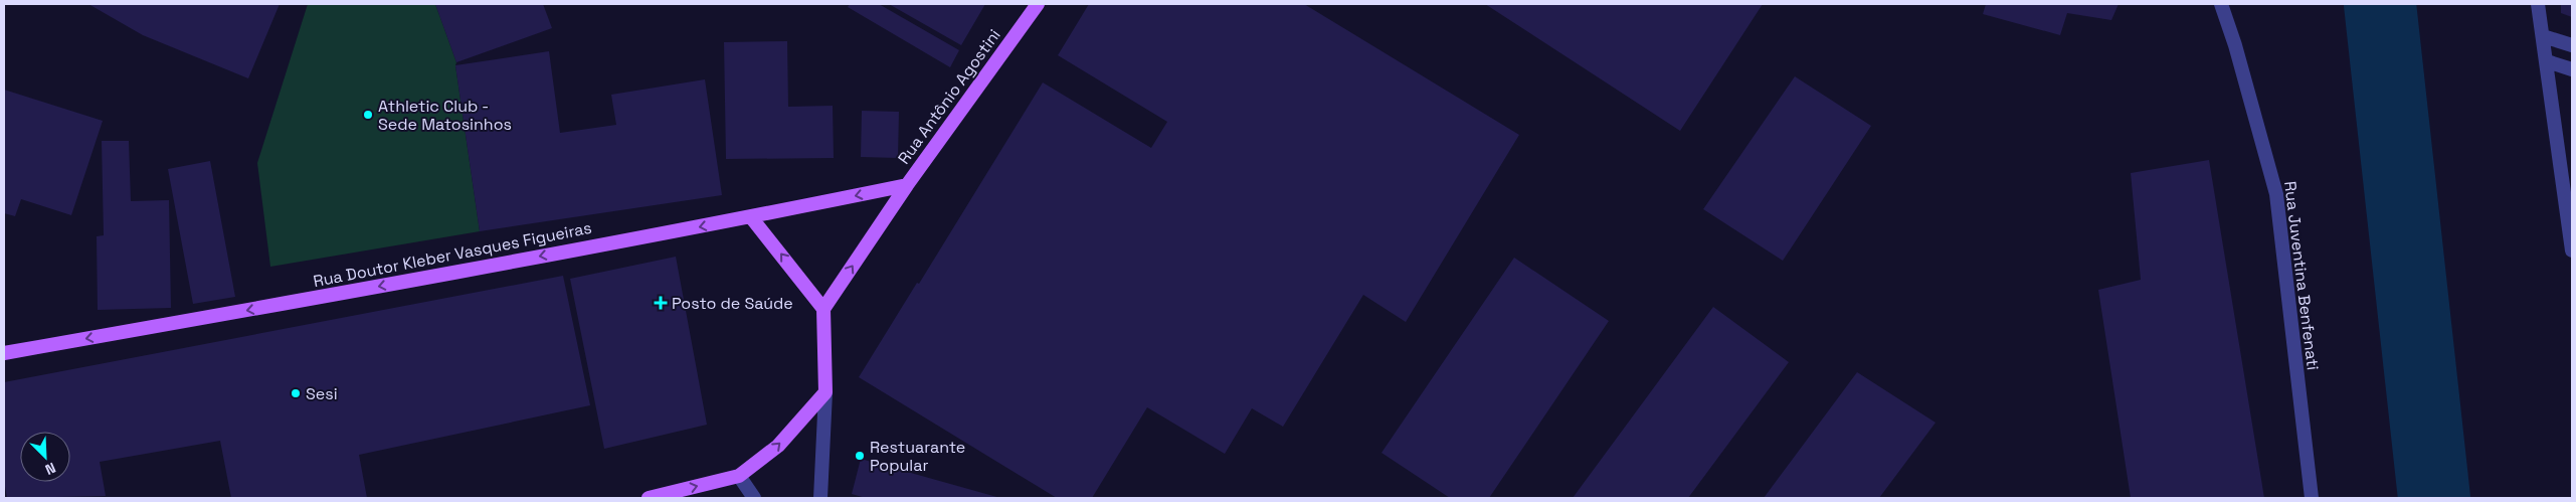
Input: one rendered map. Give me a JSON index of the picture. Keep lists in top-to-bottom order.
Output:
{
  "streets": {
    "main road": ["Rua Antônio Agostini", "Rua Doutor Kleber Vasques Figueiras"],
    "street": ["Rua Juventina Benfenati"]
  },
  "crossings": [
    ["Rua Antônio Agostini", "Rua Doutor Kleber Vasques Figueiras"]
  ],
  "one_way": ["Rua Antônio Agostini", "Rua Doutor Kleber Vasques Figueiras"],
  "places": {
    "other": ["Athletic Club - Sede Matosinhos", "Sesi", "Restuarante Popular"],
    "health": ["Posto de Saúde"]
  },
  "north": "bottom right"
}
